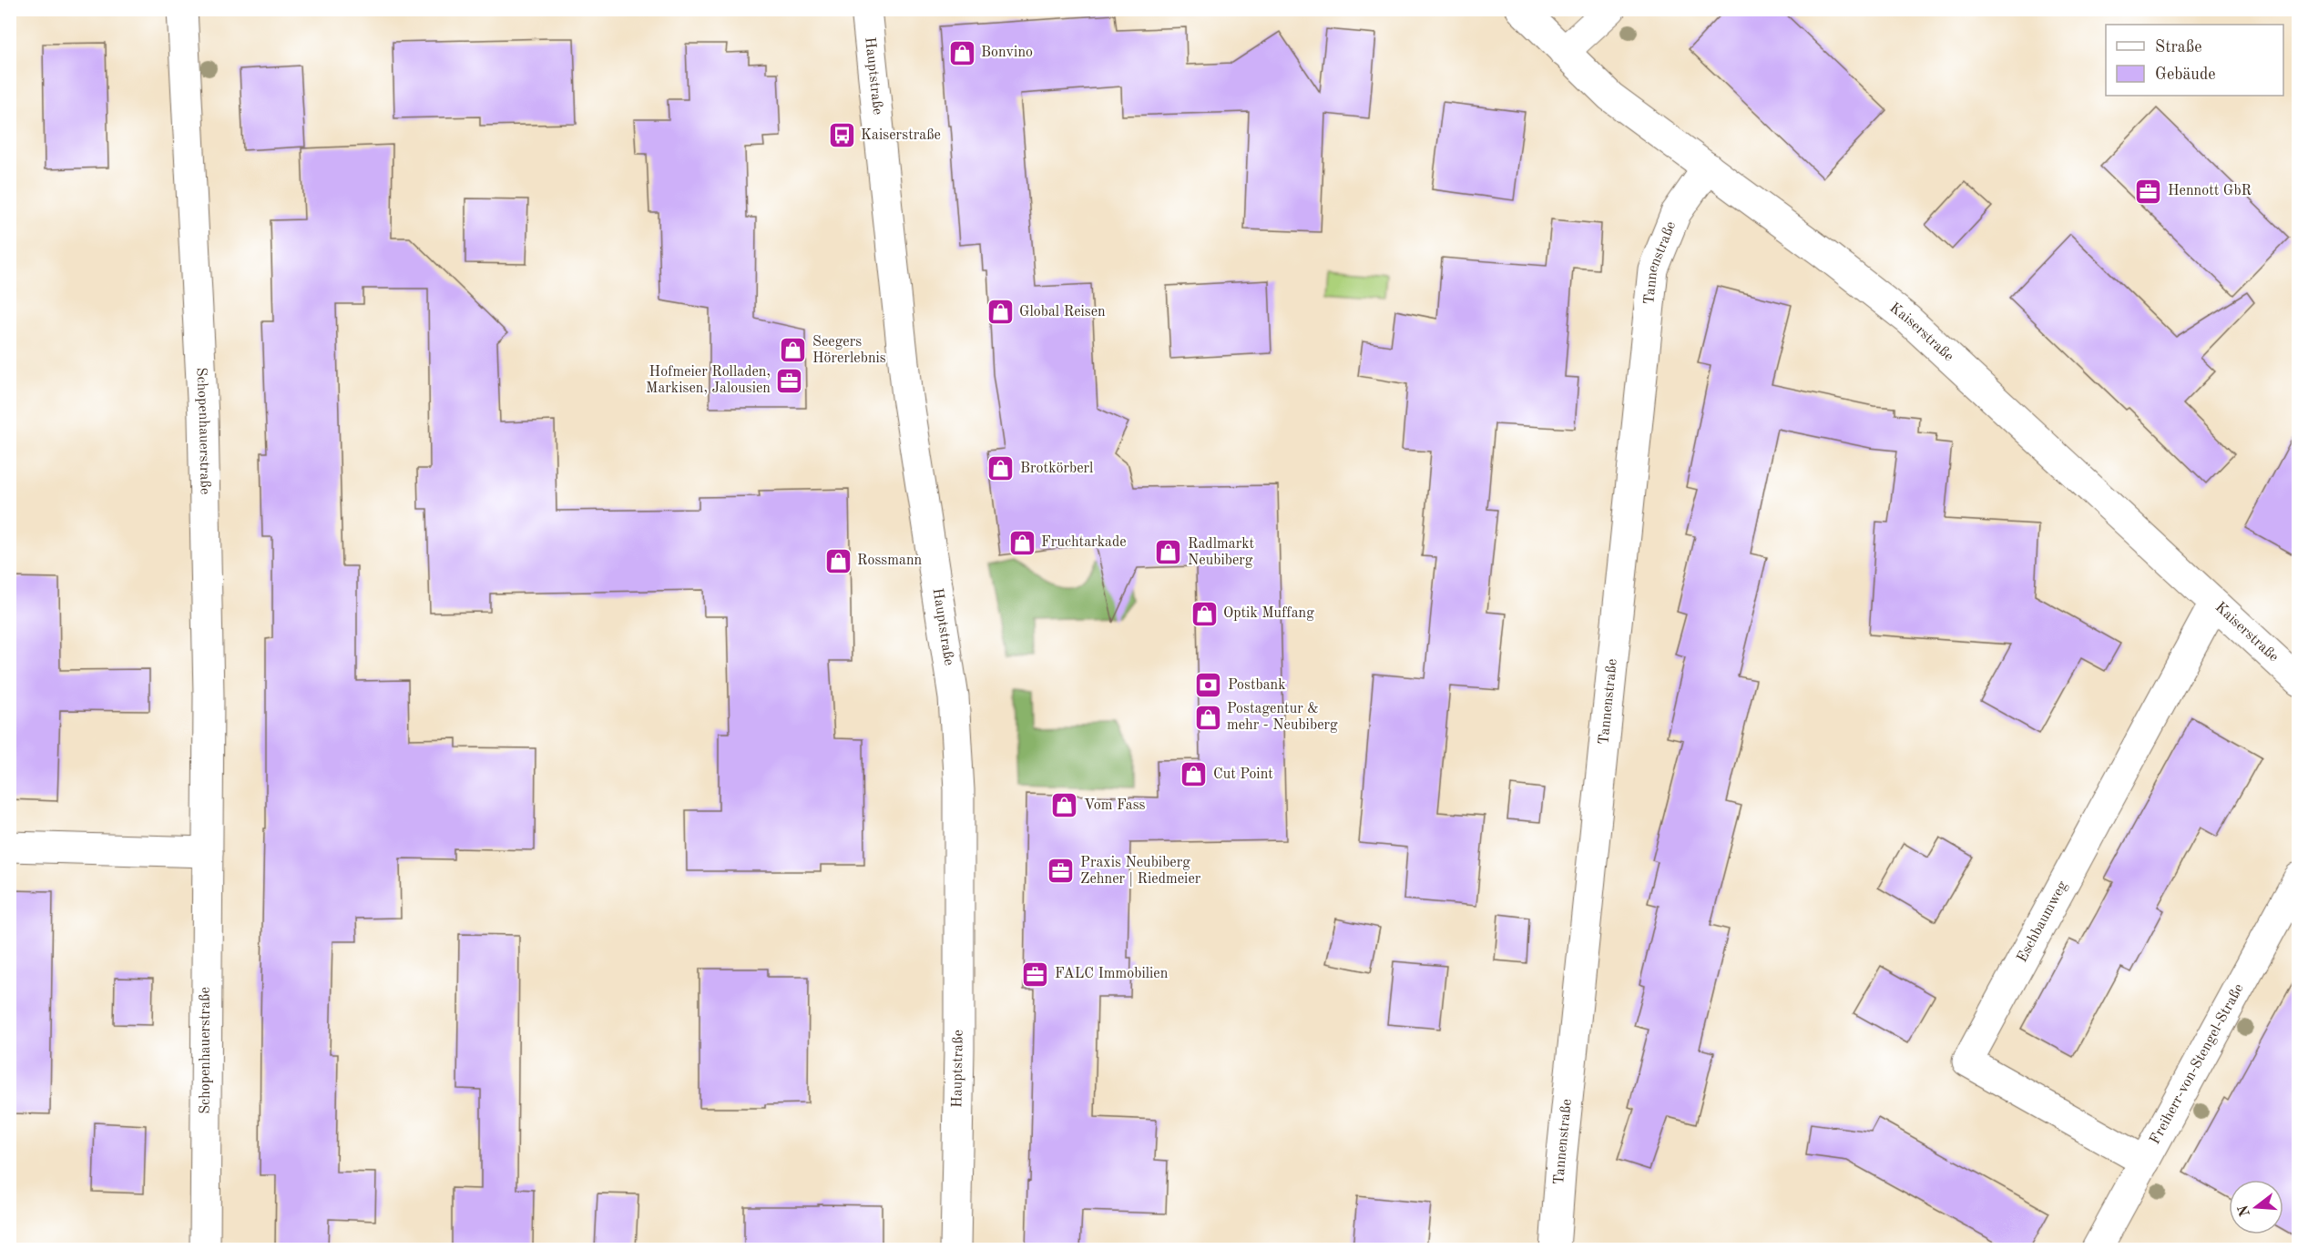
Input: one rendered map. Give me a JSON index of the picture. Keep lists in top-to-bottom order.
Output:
{
  "streets": {
    "street": [
      "Hauptstraße",
      "Tannenstraße",
      "Kaiserstraße",
      "Schopenhauerstraße",
      "Eschbaumweg",
      "Freiherr-von-Stengel-Straße"
    ]
  },
  "crossings": [
    ["Tannenstraße", "Kaiserstraße"],
    ["Kaiserstraße", "Eschbaumweg"],
    ["Eschbaumweg", "Freiherr-von-Stengel-Straße"]
  ],
  "places": {
    "shop": [
      "Bonvino",
      "Global Reisen",
      "Seegers Hörerlebnis",
      "Brotkörberl",
      "Fruchtarkade",
      "Radlmarkt Neubiberg",
      "Rossmann",
      "Optik Muffang",
      "Postagentur & mehr - Neubiberg",
      "Cut Point",
      "Vom Fass"
    ],
    "bus stop": ["Kaiserstraße"],
    "office": [
      "Hennott GbR",
      "Hofmeier Rolladen, Markisen, Jalousien",
      "Praxis Neubiberg Zehner | Riedmeier",
      "FALC Immobilien"
    ],
    "bank": ["Postbank"]
  },
  "legend": ["Straße", "Gebäude"],
  "north": "left"
}
